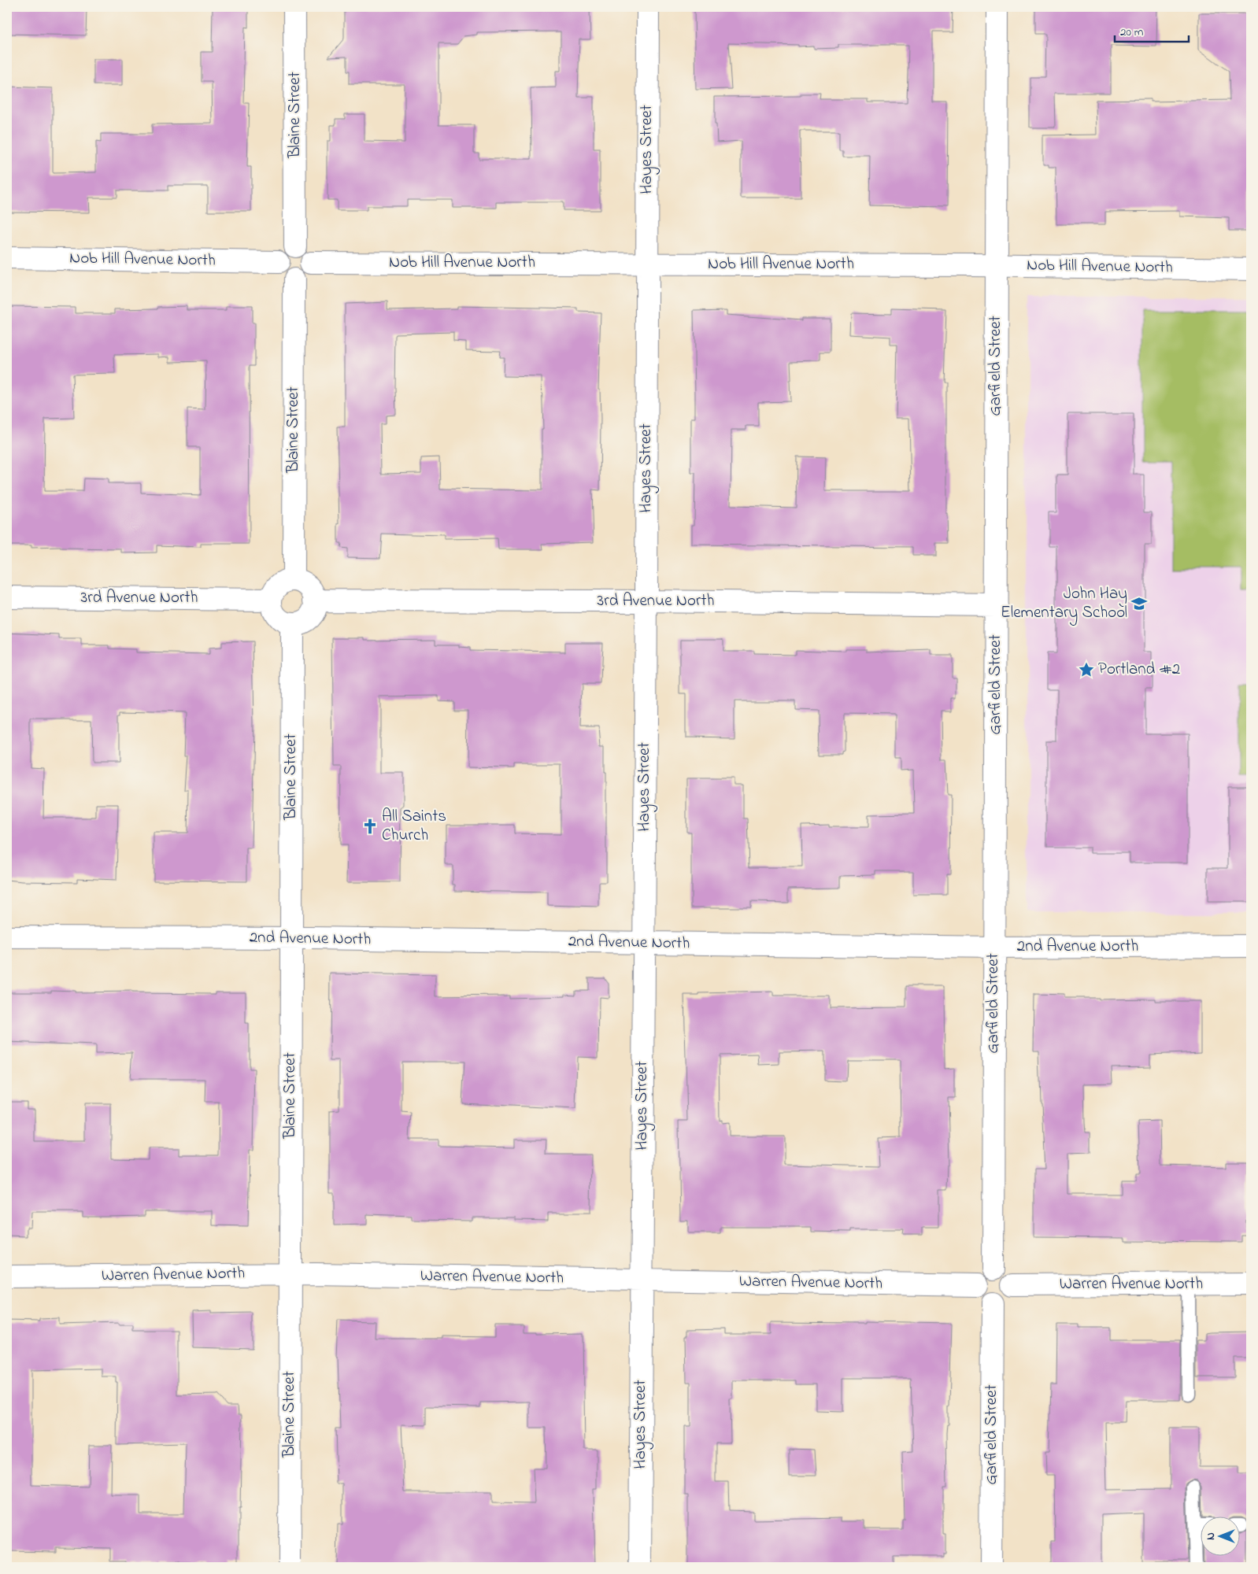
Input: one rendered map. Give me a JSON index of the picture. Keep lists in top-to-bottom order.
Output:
{
  "streets": {
    "street": [
      "Blaine Street",
      "Hayes Street",
      "Nob Hill Avenue North",
      "Garfield Street",
      "3rd Avenue North",
      "2nd Avenue North",
      "Warren Avenue North"
    ]
  },
  "crossings": [
    ["Blaine Street", "Nob Hill Avenue North"],
    ["Blaine Street", "3rd Avenue North"],
    ["Blaine Street", "2nd Avenue North"],
    ["Blaine Street", "Warren Avenue North"],
    ["Hayes Street", "Nob Hill Avenue North"],
    ["Hayes Street", "3rd Avenue North"],
    ["Hayes Street", "2nd Avenue North"],
    ["Hayes Street", "Warren Avenue North"],
    ["Nob Hill Avenue North", "Garfield Street"],
    ["Garfield Street", "3rd Avenue North"],
    ["Garfield Street", "2nd Avenue North"],
    ["Garfield Street", "Warren Avenue North"]
  ],
  "places": {
    "school or university": ["John Hay Elementary School"],
    "place": ["Portland #2"],
    "church": ["All Saints Church"]
  },
  "scale_bar": "20 m",
  "north": "left"
}
